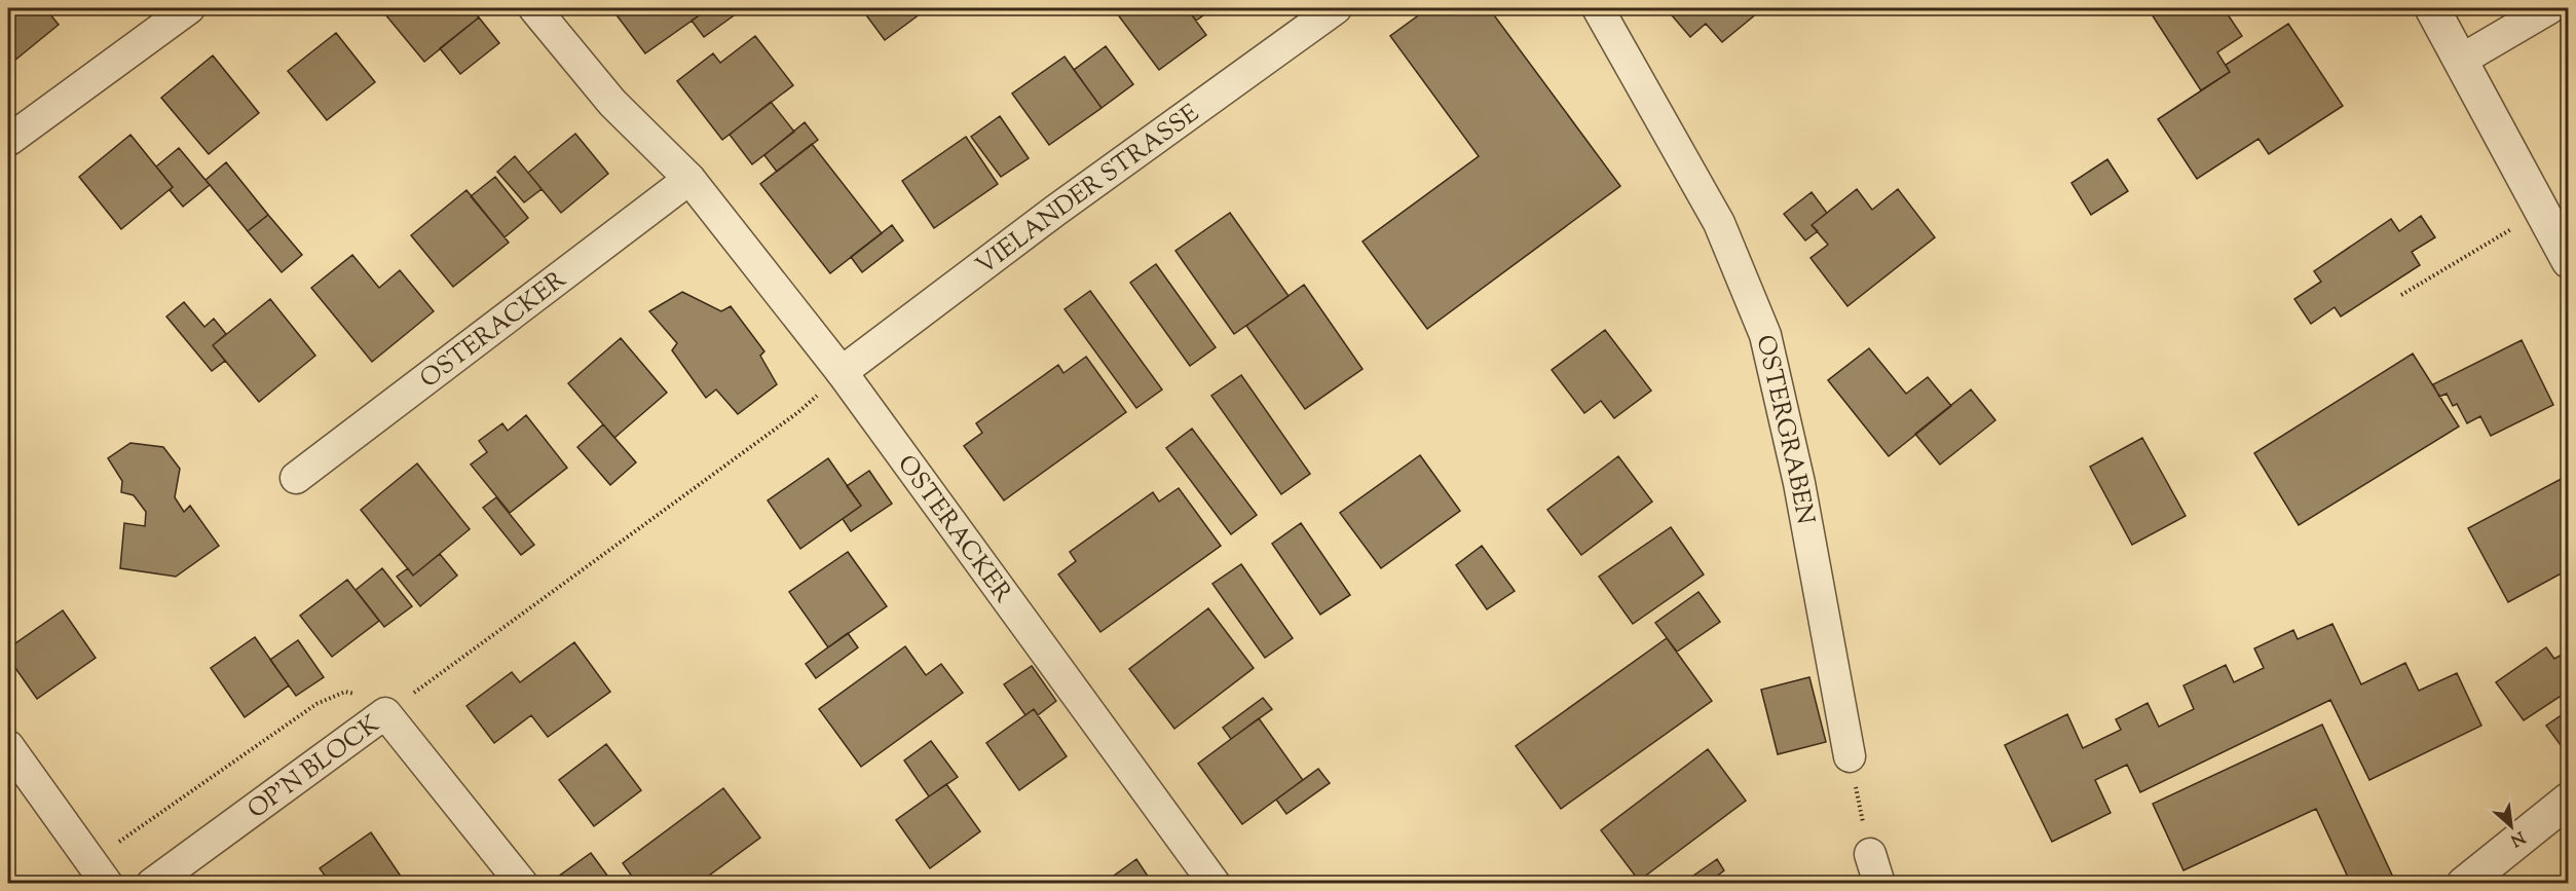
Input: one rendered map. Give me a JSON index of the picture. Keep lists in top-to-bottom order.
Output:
{
  "streets": {
    "street": [
      "VIELANDER STRASSE",
      "OSTERACKER",
      "OSTERGRABEN",
      "OP'N BLOCK"
    ]
  },
  "crossings": [
    ["VIELANDER STRASSE", "OSTERACKER"]
  ],
  "north": "bottom right"
}
